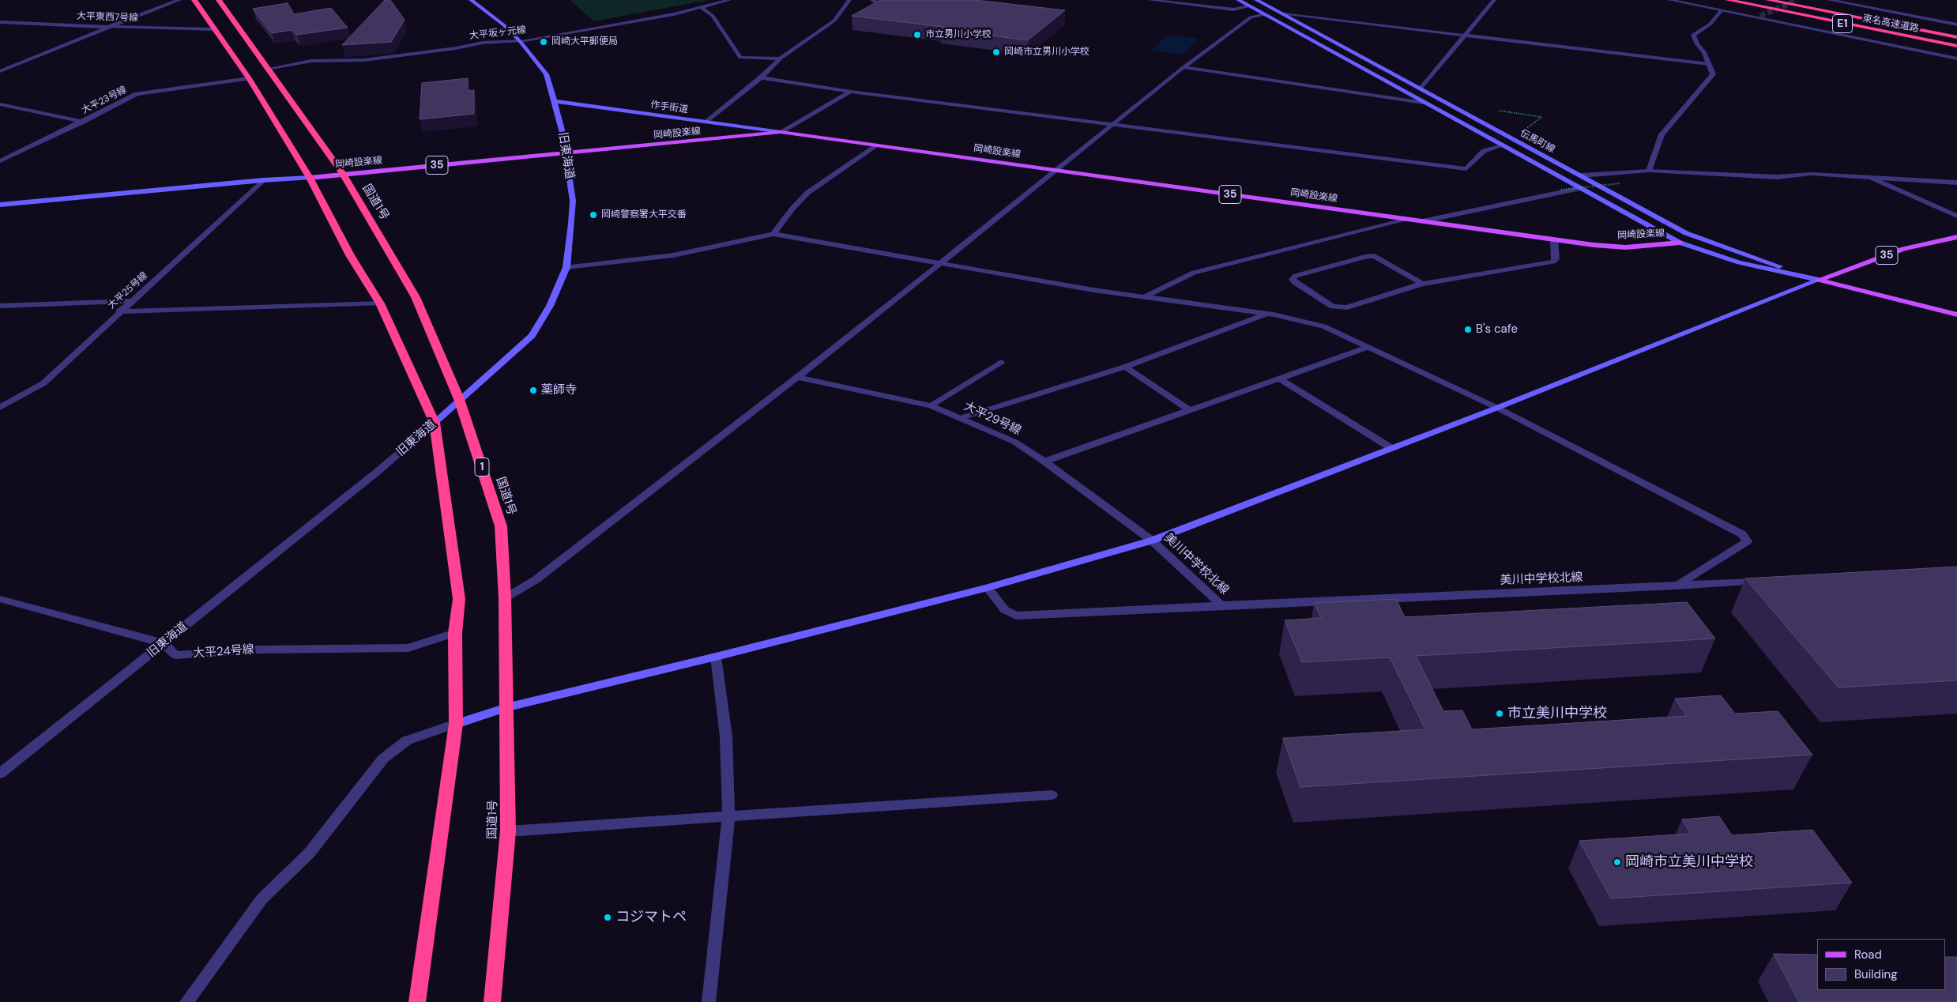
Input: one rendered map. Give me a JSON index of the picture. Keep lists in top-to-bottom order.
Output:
{
  "streets": {
    "highway": [
      "E1",
      "東名高速道路",
      "国道1号",
      "1"
    ],
    "main road": ["岡崎設楽線", "35"],
    "street": [
      "大平東西7号線",
      "大平坂ヶ元線",
      "大平23号線",
      "作手街道",
      "伝馬町線",
      "旧東海道",
      "大平25号線",
      "大平29号線",
      "美川中学校北線",
      "大平24号線"
    ]
  },
  "crossings": [
    ["大平坂ヶ元線", "旧東海道"],
    ["大平坂ヶ元線", "国道1号"],
    ["作手街道", "岡崎設楽線"],
    ["作手街道", "旧東海道"],
    ["岡崎設楽線", "伝馬町線"],
    ["岡崎設楽線", "旧東海道"],
    ["岡崎設楽線", "国道1号"],
    ["伝馬町線", "35"],
    ["旧東海道", "国道1号"],
    ["旧東海道", "大平24号線"],
    ["大平29号線", "美川中学校北線"]
  ],
  "places": [
    "市立男川小学校",
    "岡崎大平郵便局",
    "岡崎市立男川小学校",
    "岡崎警察署大平交番",
    "B's cafe",
    "薬師寺",
    "市立美川中学校",
    "岡崎市立美川中学校",
    "コジマトペ"
  ],
  "legend": ["Road", "Building"]
}
